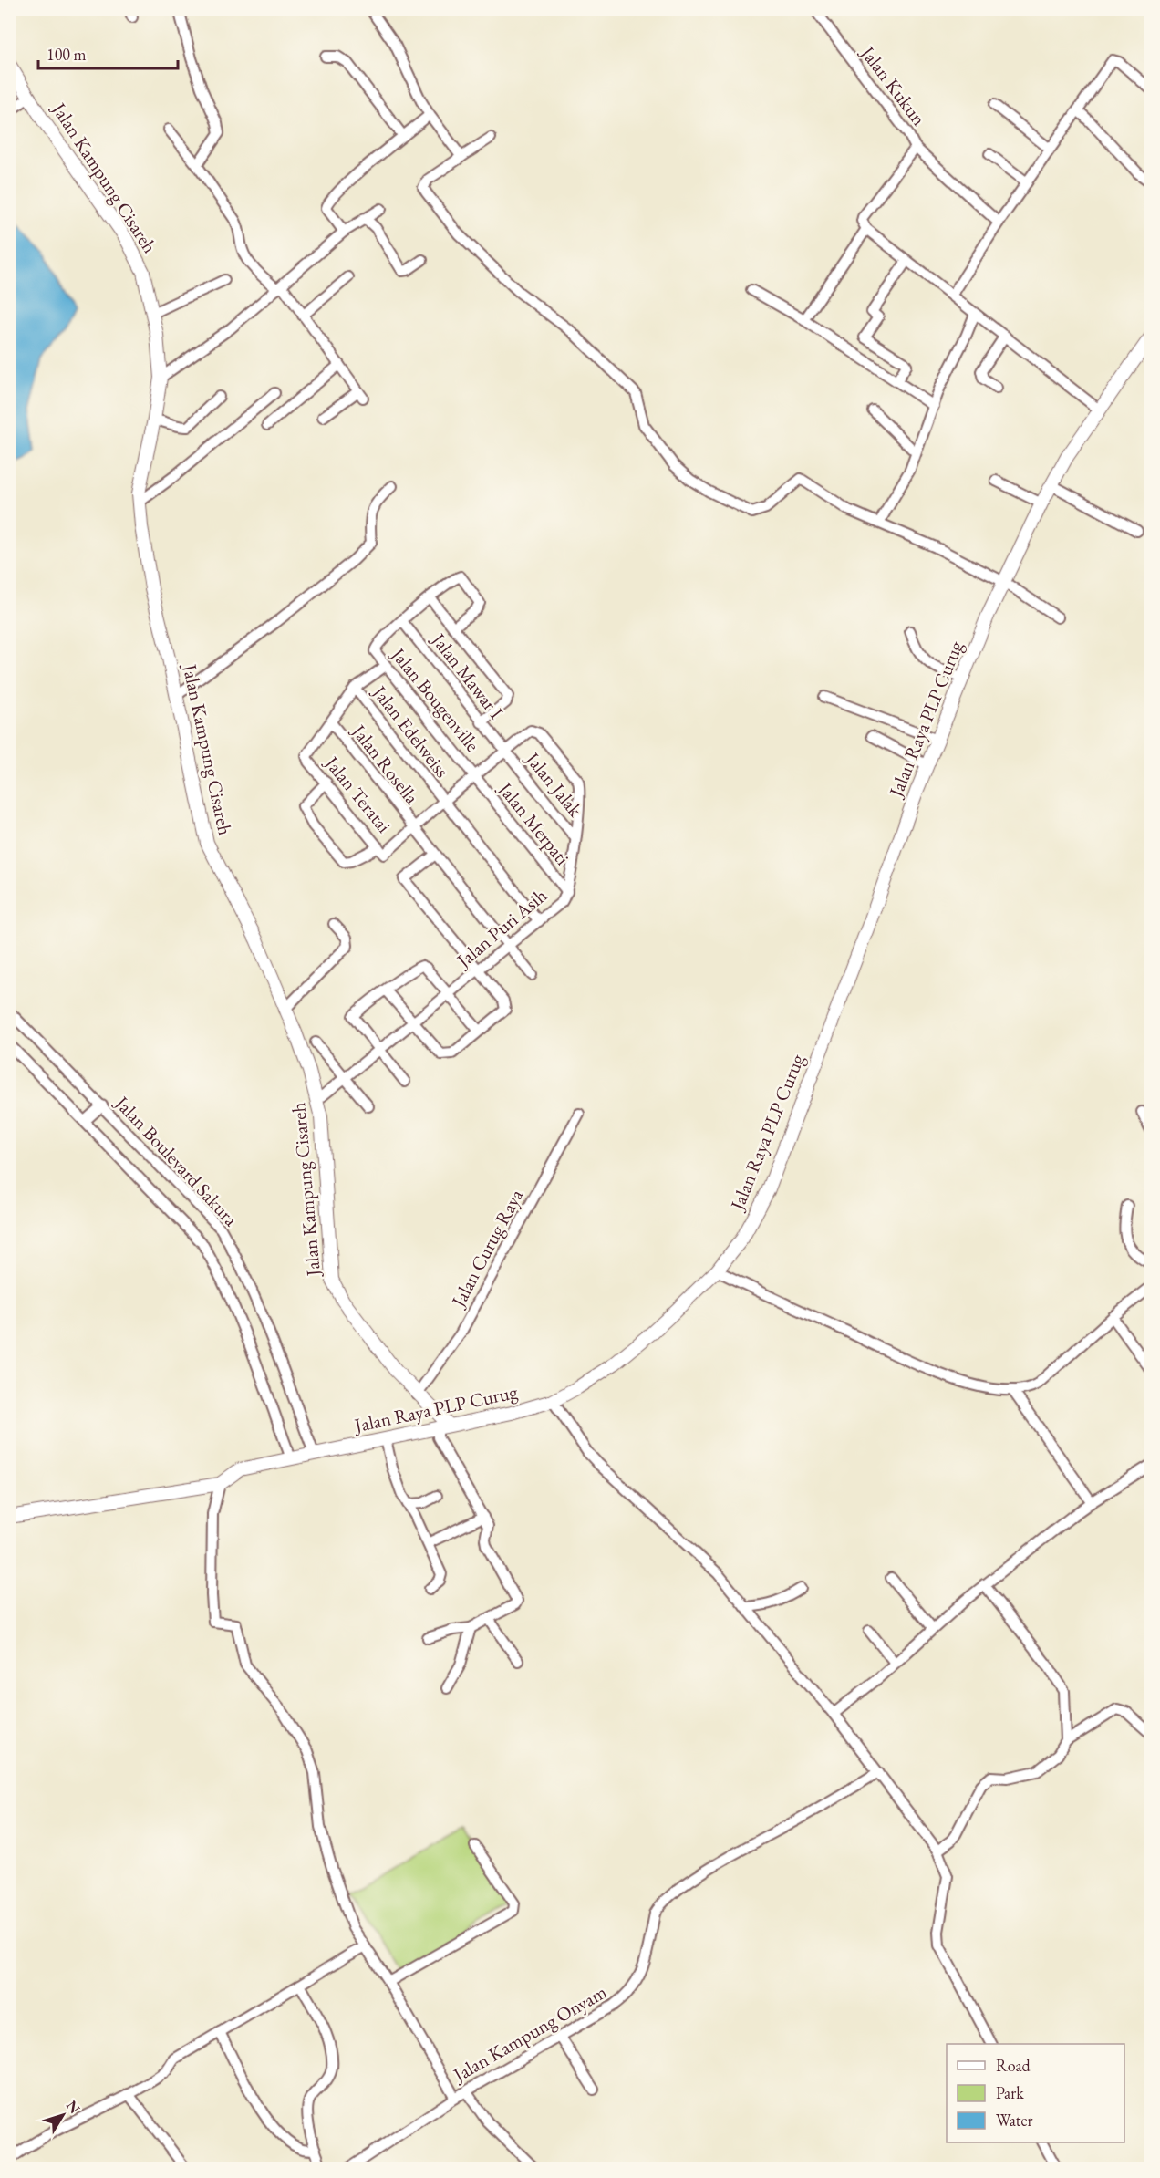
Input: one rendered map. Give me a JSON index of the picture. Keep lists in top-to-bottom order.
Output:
{
  "streets": {
    "main road": ["Jalan Kampung Cisareh", "Jalan Raya PLP Curug"],
    "street": [
      "Jalan Kukun",
      "Jalan Mawar I",
      "Jalan Bougenville",
      "Jalan Edelweiss",
      "Jalan Rosella",
      "Jalan Jalak",
      "Jalan Teratai",
      "Jalan Merpati",
      "Jalan Puri Asih",
      "Jalan Boulevard Sakura",
      "Jalan Curug Raya",
      "Jalan Kampung Onyam"
    ]
  },
  "crossings": [
    ["Jalan Kampung Cisareh", "Jalan Raya PLP Curug"],
    ["Jalan Kampung Cisareh", "Jalan Puri Asih"],
    ["Jalan Kampung Cisareh", "Jalan Curug Raya"],
    ["Jalan Mawar I", "Jalan Bougenville"],
    ["Jalan Mawar I", "Jalan Jalak"],
    ["Jalan Mawar I", "Jalan Puri Asih"],
    ["Jalan Bougenville", "Jalan Edelweiss"],
    ["Jalan Bougenville", "Jalan Merpati"],
    ["Jalan Bougenville", "Jalan Puri Asih"],
    ["Jalan Raya PLP Curug", "Jalan Boulevard Sakura"],
    ["Jalan Edelweiss", "Jalan Puri Asih"],
    ["Jalan Rosella", "Jalan Teratai"],
    ["Jalan Rosella", "Jalan Puri Asih"],
    ["Jalan Jalak", "Jalan Puri Asih"],
    ["Jalan Teratai", "Jalan Puri Asih"],
    ["Jalan Merpati", "Jalan Puri Asih"]
  ],
  "legend": ["Road", "Park", "Water"],
  "scale_bar": "100 m",
  "north": "top right"
}
